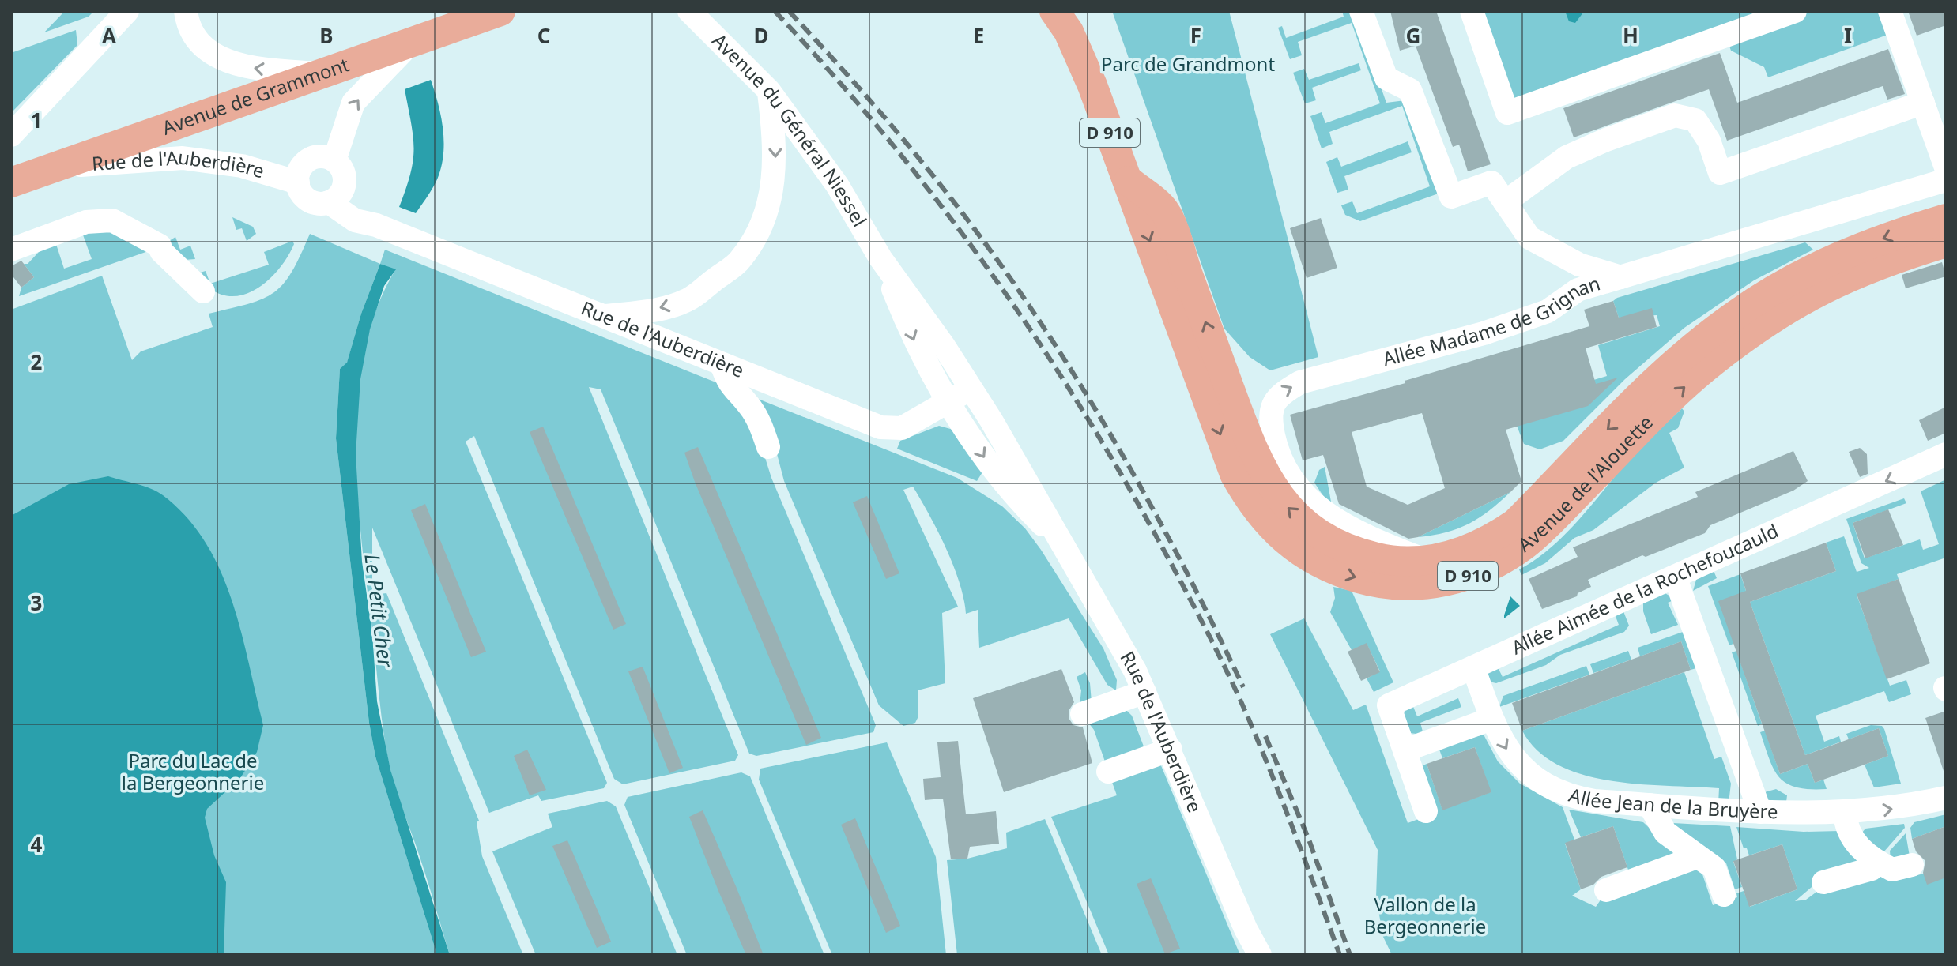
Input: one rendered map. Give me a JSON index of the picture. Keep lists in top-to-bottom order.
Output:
{
  "streets": {
    "main road": ["Avenue de Grammont", "D 910", "Avenue de l'Alouette"],
    "street": [
      "Avenue du Général Niessel",
      "Rue de l'Auberdière",
      "Allée Madame de Grignan",
      "Allée Aimée de la Rochefoucauld",
      "Allée Jean de la Bruyère"
    ]
  },
  "crossings": [
    ["Avenue de Grammont", "Rue de l'Auberdière"],
    ["Avenue du Général Niessel", "Rue de l'Auberdière"],
    ["Allée Madame de Grignan", "Avenue de l'Alouette"],
    ["Allée Aimée de la Rochefoucauld", "Allée Jean de la Bruyère"]
  ],
  "one_way": ["Allée Aimée de la Rochefoucauld", "Allée Jean de la Bruyère"],
  "water": ["Le Petit Cher"],
  "parks": ["Parc de Grandmont", "Parc du Lac de la Bergeonnerie", "Vallon de la Bergeonnerie"],
  "grid": {
    "columns": [
      "A",
      "B",
      "C",
      "D",
      "E",
      "F",
      "G",
      "H",
      "I"
    ],
    "rows": [
      "1",
      "2",
      "3",
      "4"
    ]
  }
}
